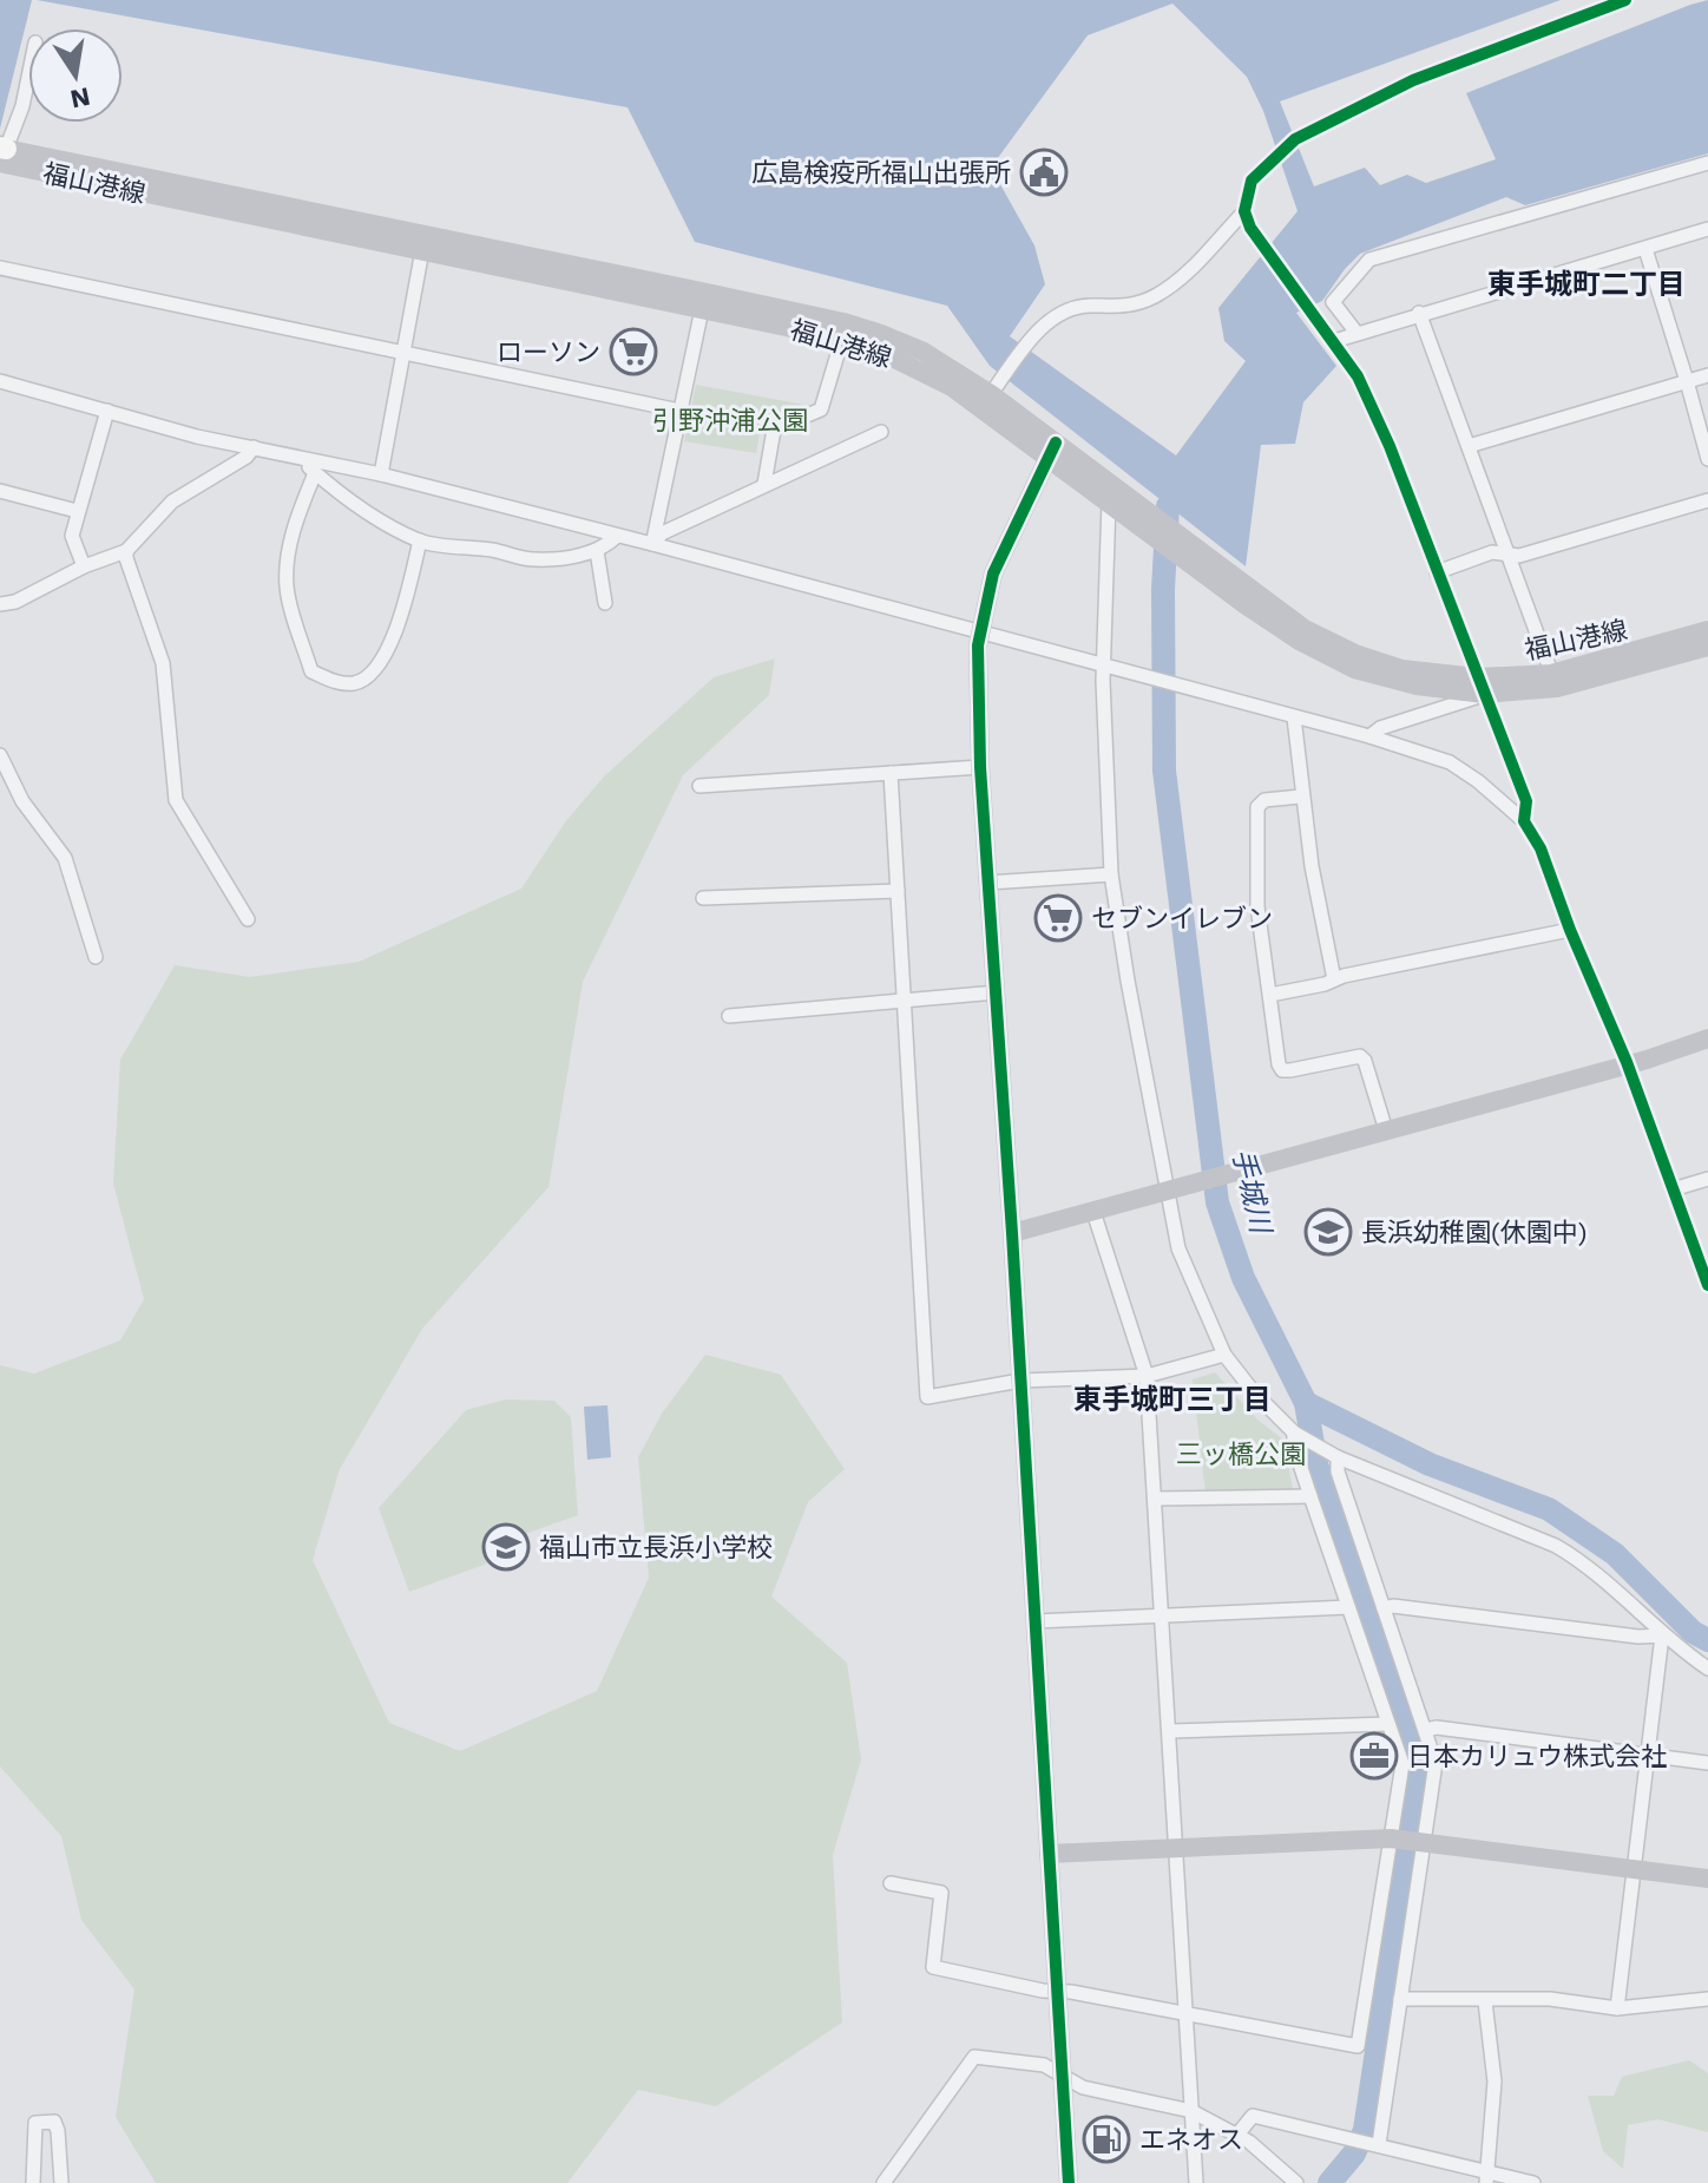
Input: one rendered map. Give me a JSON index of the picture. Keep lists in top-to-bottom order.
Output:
{
  "streets": {
    "street": ["福山港線"]
  },
  "districts": ["東手城町二丁目", "東手城町三丁目"],
  "water": ["手城川"],
  "parks": ["引野沖浦公園", "三ッ橋公園"],
  "places": {
    "public building": ["広島検疫所福山出張所"],
    "supermarket": ["ローソン", "セブンイレブン"],
    "school or university": ["長浜幼稚園(休園中)", "福山市立長浜小学校"],
    "office": ["日本カリュウ株式会社"],
    "fuel station": ["エネオス"]
  },
  "north": "bottom"
}
